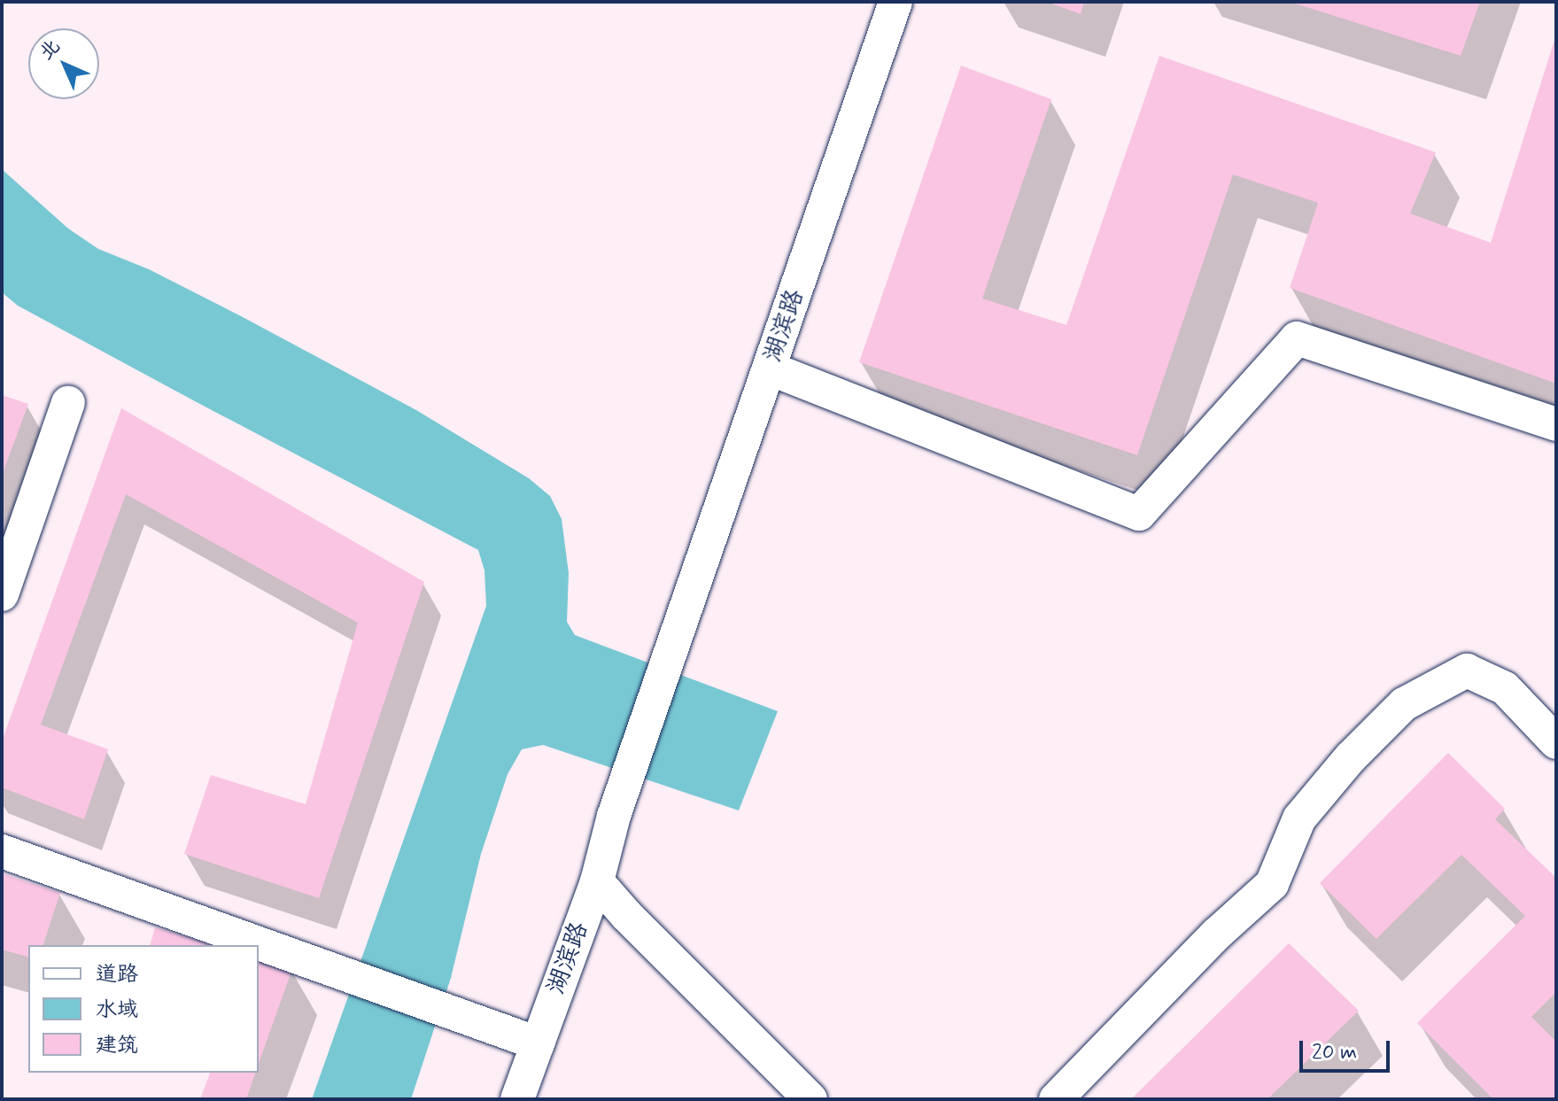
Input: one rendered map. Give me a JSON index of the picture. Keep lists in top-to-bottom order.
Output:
{
  "streets": {
    "street": ["湖滨路"]
  },
  "legend": ["道路", "水域", "建筑"],
  "scale_bar": "20 m",
  "north": "top left"
}
